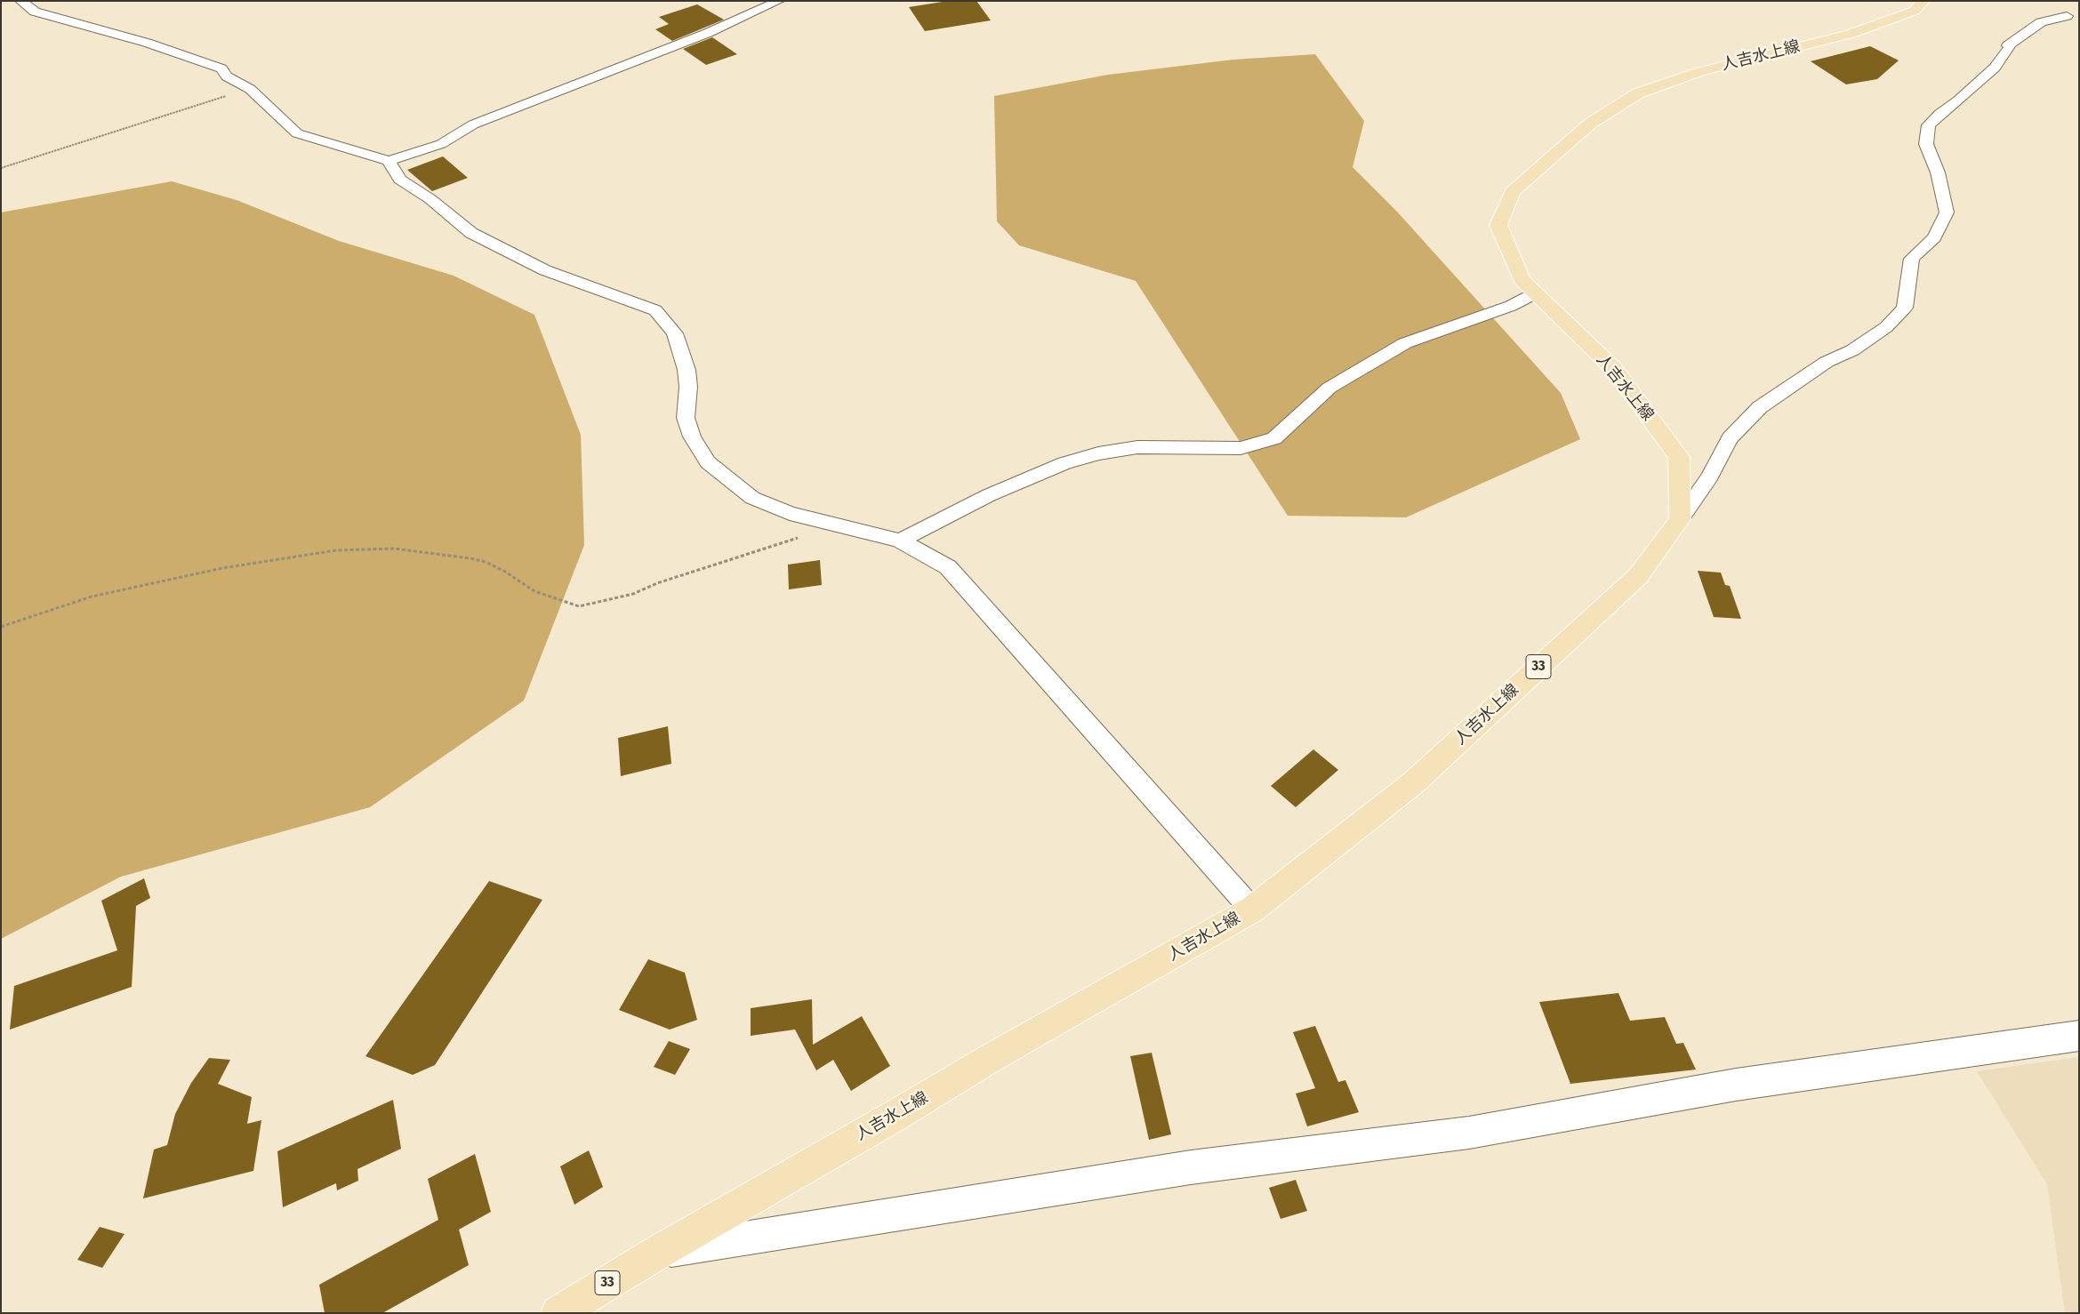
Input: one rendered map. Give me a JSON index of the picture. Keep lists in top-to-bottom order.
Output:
{
  "streets": {
    "main road": ["人吉水上線", "33"]
  }
}
